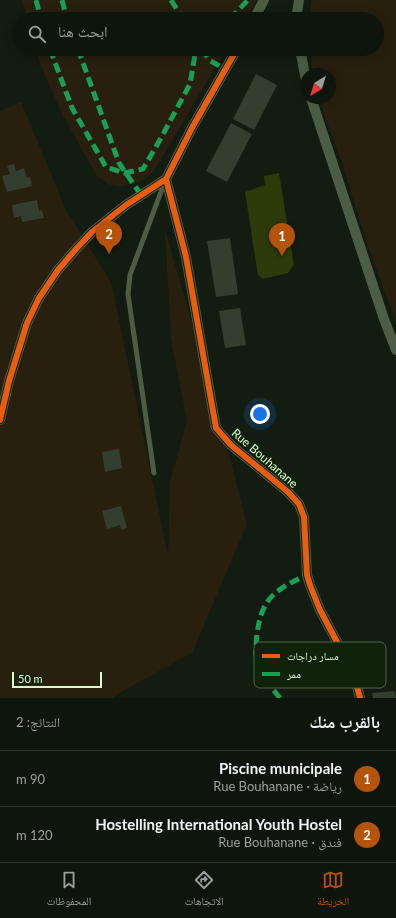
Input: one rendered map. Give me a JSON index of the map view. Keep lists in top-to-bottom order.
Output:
{
  "streets": {
    "street": ["Rue Bouhanane"]
  },
  "legend": ["مسار دراجات", "ممر"],
  "scale_bar": "50 m",
  "north": "bottom left",
  "page": {
    "search": "ابحث هنا",
    "pins": ["2", "1"],
    "scale": "50 m",
    "heading": ["بالقرب منك", "النتائج: 2"],
    "list": [
      {
        "mark": "1",
        "name": "Piscine municipale",
        "note": "رياضة · Rue Bouhanane",
        "value": "90 m"
      },
      {
        "mark": "2",
        "name": "Hostelling International Youth Hostel",
        "note": "فندق · Rue Bouhanane",
        "value": "120 m"
      }
    ],
    "nav": ["الخريطة", "الاتجاهات", "المحفوظات"]
  }
}
